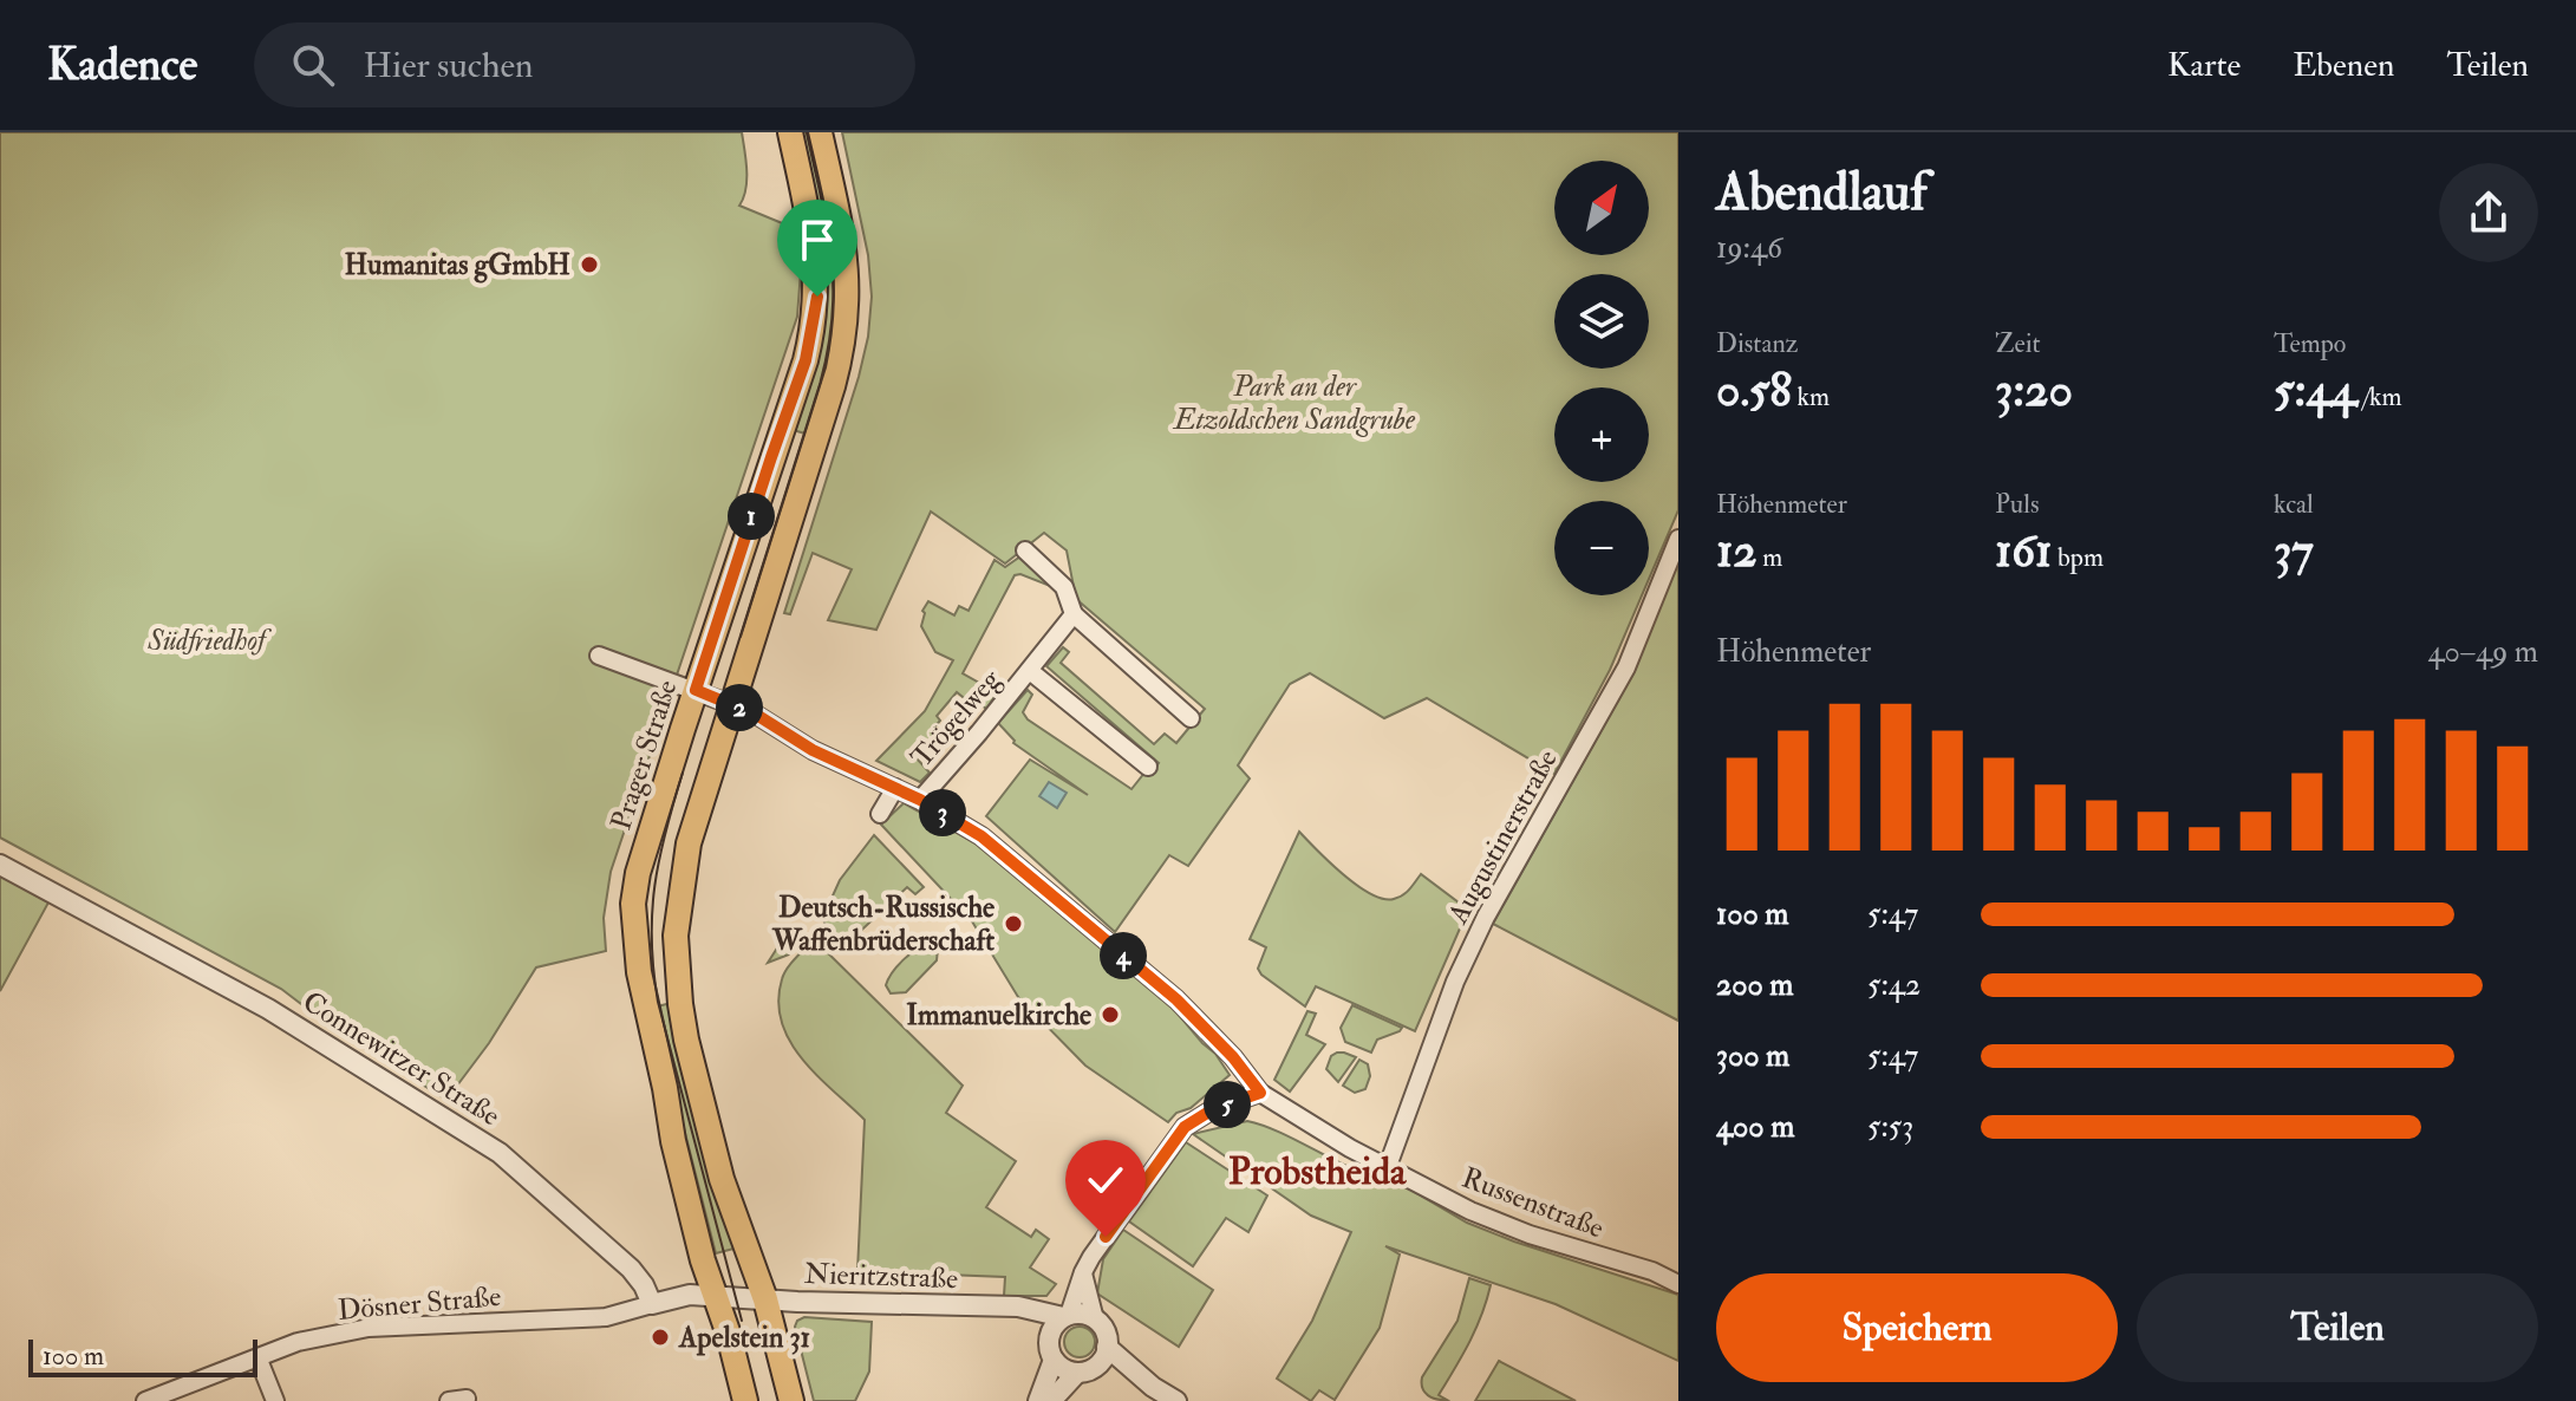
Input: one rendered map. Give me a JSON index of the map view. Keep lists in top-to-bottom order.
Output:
{
  "streets": {
    "main road": ["Prager Straße"],
    "street": [
      "Trögelweg",
      "Augustinerstraße",
      "Connewitzer Straße",
      "Russenstraße",
      "Nieritzstraße",
      "Dösner Straße"
    ]
  },
  "crossings": [
    ["Trögelweg", "Russenstraße"],
    ["Prager Straße", "Russenstraße"],
    ["Augustinerstraße", "Russenstraße"],
    ["Connewitzer Straße", "Dösner Straße"]
  ],
  "districts": ["Probstheida"],
  "parks": ["Park an der Etzoldschen Sandgrube", "Südfriedhof"],
  "places": [
    "Humanitas gGmbH",
    "Deutsch-Russische Waffenbrüderschaft",
    "Immanuelkirche",
    "Apelstein 31"
  ],
  "scale_bar": "100 m",
  "north": "top right",
  "page": {
    "header": "Kadence",
    "search": "Hier suchen",
    "nav": ["Karte", "Ebenen", "Teilen"],
    "heading": ["Abendlauf", "19:46"],
    "map_buttons": ["+", "−"],
    "stats": [
      ["Distanz", "0.58 km"],
      ["Zeit", "3:20"],
      ["Tempo", "5:44 /km"],
      ["Höhenmeter", "12 m"],
      ["Puls", "161 bpm"],
      ["kcal", "37"]
    ],
    "pins": [
      "1",
      "2",
      "3",
      "4",
      "5"
    ],
    "chart": ["Höhenmeter", "40–49 m"],
    "list": [
      {
        "name": "100 m",
        "note": "5:47"
      },
      {
        "name": "200 m",
        "note": "5:42"
      },
      {
        "name": "300 m",
        "note": "5:47"
      },
      {
        "name": "400 m",
        "note": "5:53"
      }
    ],
    "buttons": ["Speichern", "Teilen"],
    "scale": "100 m"
  }
}
